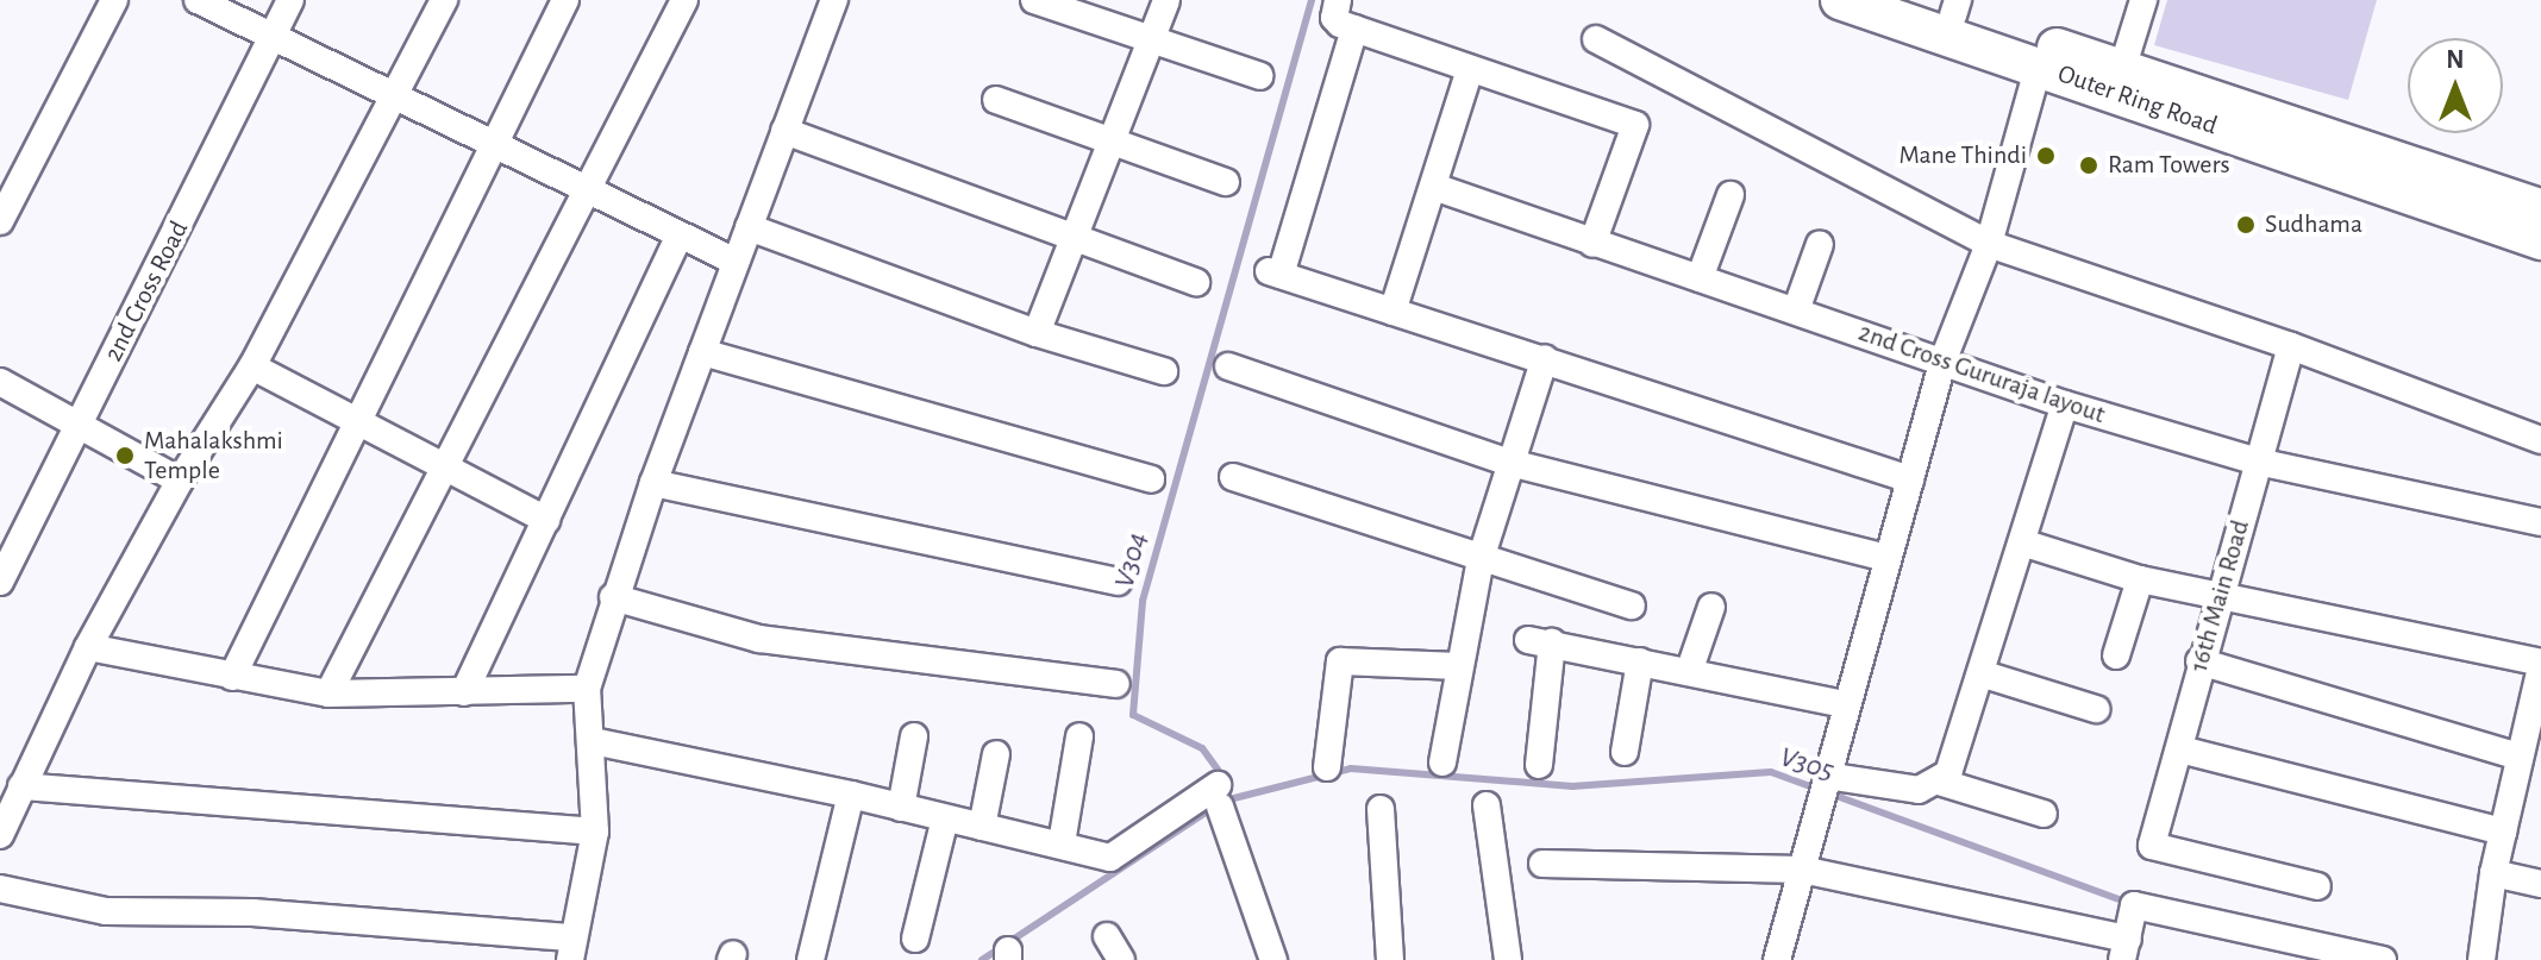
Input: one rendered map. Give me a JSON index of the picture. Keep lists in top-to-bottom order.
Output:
{
  "streets": {
    "highway": ["Outer Ring Road"],
    "street": ["2nd Cross Road", "2nd Cross Gururaja layout", "16th Main Road"]
  },
  "crossings": [
    ["2nd Cross Gururaja layout", "16th Main Road"]
  ],
  "water": ["V304", "V305"],
  "places": [
    "Mane Thindi",
    "Ram Towers",
    "Sudhama",
    "Mahalakshmi Temple"
  ],
  "north": "top"
}
